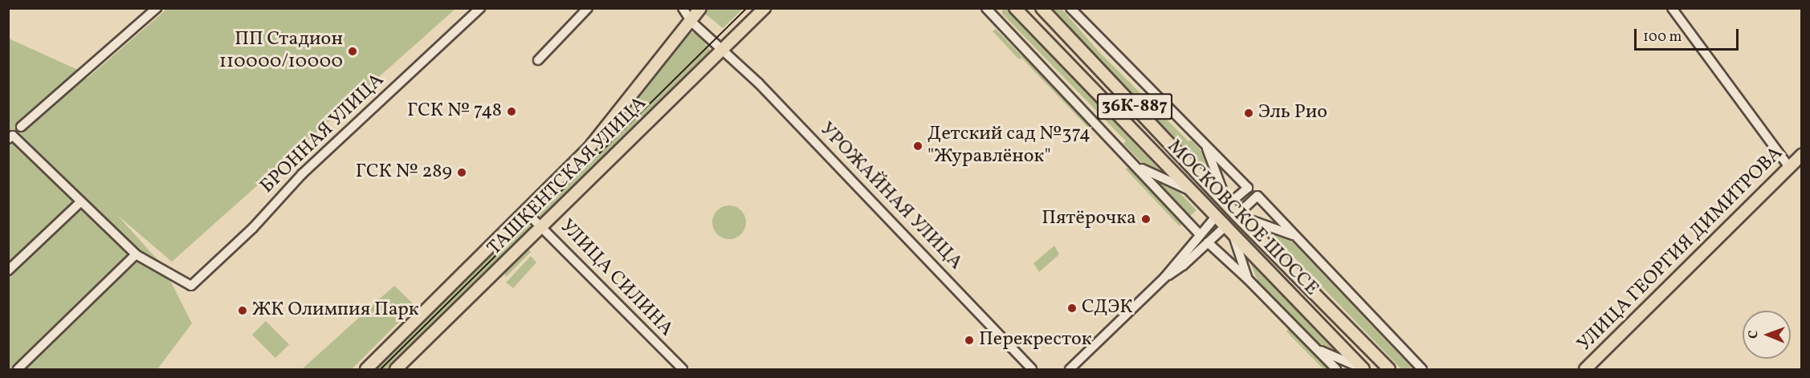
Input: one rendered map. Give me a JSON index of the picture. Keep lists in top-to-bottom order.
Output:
{
  "streets": {
    "main road": [
      "36К-887",
      "ТАШКЕНТСКАЯ УЛИЦА",
      "МОСКОВСКОЕ ШОССЕ",
      "УЛИЦА ГЕОРГИЯ ДИМИТРОВА"
    ],
    "street": ["БРОННАЯ УЛИЦА", "УРОЖАЙНАЯ УЛИЦА", "УЛИЦА СИЛИНА"]
  },
  "crossings": [
    ["ТАШКЕНТСКАЯ УЛИЦА", "УРОЖАЙНАЯ УЛИЦА"],
    ["ТАШКЕНТСКАЯ УЛИЦА", "УЛИЦА СИЛИНА"]
  ],
  "places": [
    "ПП Стадион 110000/10000",
    "ГСК № 748",
    "Эль Рио",
    "Детский сад №374 \"Журавлёнок\"",
    "ГСК № 289",
    "Пятёрочка",
    "СДЭК",
    "ЖК Олимпия Парк",
    "Перекресток"
  ],
  "scale_bar": "100 m",
  "north": "left"
}
